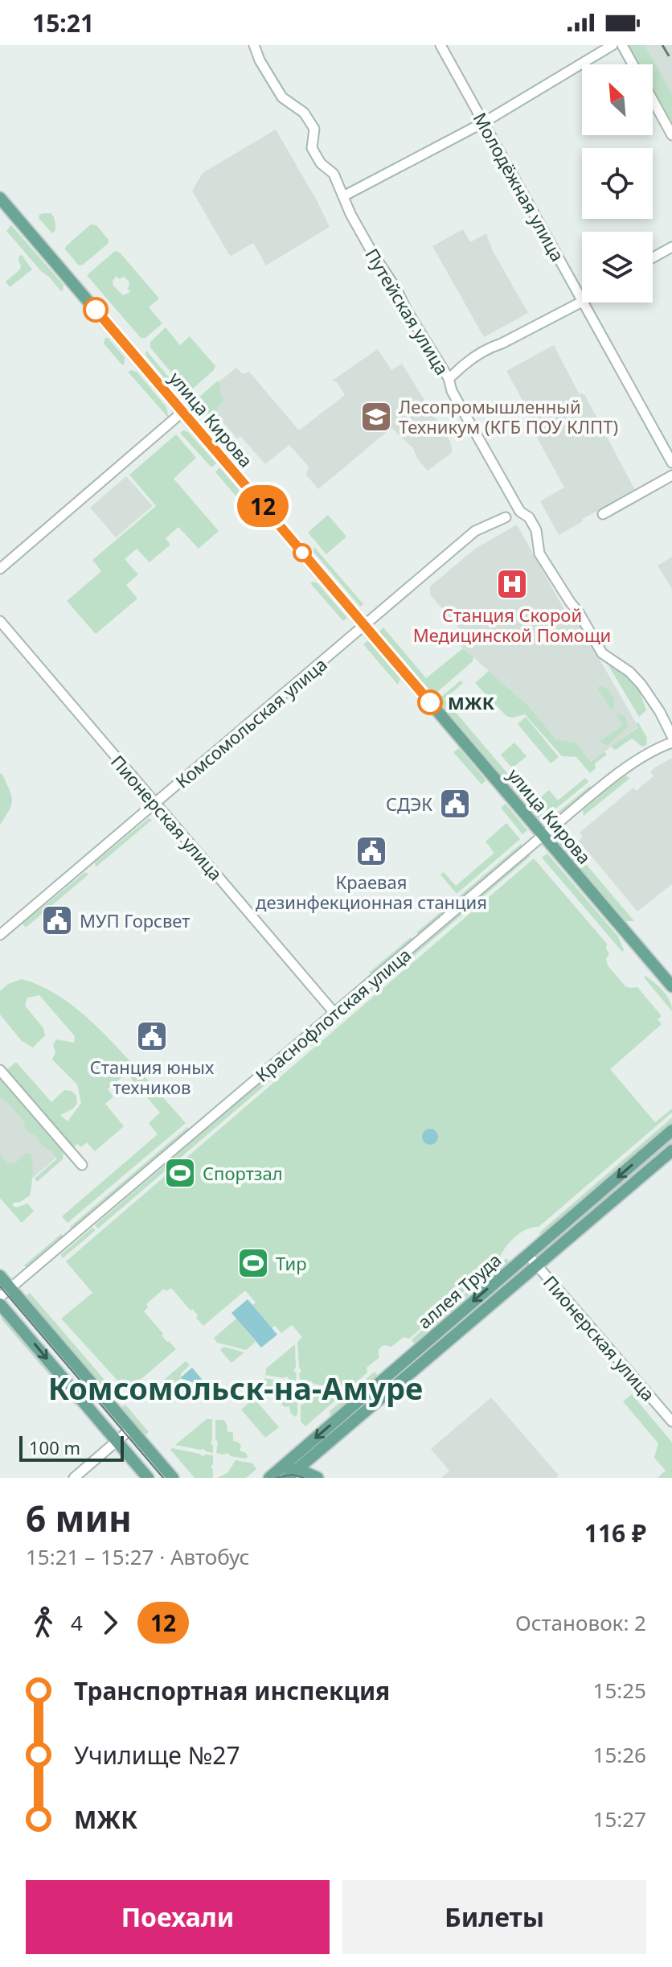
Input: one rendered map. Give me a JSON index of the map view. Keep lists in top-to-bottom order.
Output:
{
  "streets": {
    "main road": ["улица Кирова", "аллея Труда"],
    "street": [
      "Молодёжная улица",
      "Путейская улица",
      "Комсомольская улица",
      "Пионерская улица",
      "Краснофлотская улица"
    ]
  },
  "crossings": [
    ["улица Кирова", "Комсомольская улица"],
    ["улица Кирова", "Краснофлотская улица"],
    ["Комсомольская улица", "Пионерская улица"],
    ["Пионерская улица", "Краснофлотская улица"],
    ["Пионерская улица", "аллея Труда"]
  ],
  "districts": ["Комсомольск-на-Амуре"],
  "places": {
    "school or university": ["Лесопромышленный Техникум (КГБ ПОУ КЛПТ)"],
    "hospital": ["Станция Скорой Медицинской Помощи"],
    "other": ["МЖК"],
    "public building": [
      "СДЭК",
      "Краевая дезинфекционная станция",
      "МУП Горсвет",
      "Станция юных техников"
    ],
    "sports": ["Спортзал", "Тир"]
  },
  "lines": ["bus line 12"],
  "scale_bar": "100 m",
  "north": "top left",
  "page": {
    "status": "15:21",
    "on_map": "12",
    "scale": "100 m",
    "heading": ["6 мин", "15:21 – 15:27 · Автобус", "116 ₽"],
    "legs": ["4", "12", "Остановок: 2"],
    "list": [
      {
        "name": "Транспортная инспекция",
        "value": "15:25"
      },
      {
        "name": "Училище №27",
        "value": "15:26"
      },
      {
        "name": "МЖК",
        "value": "15:27"
      }
    ],
    "buttons": ["Поехали", "Билеты"]
  }
}
